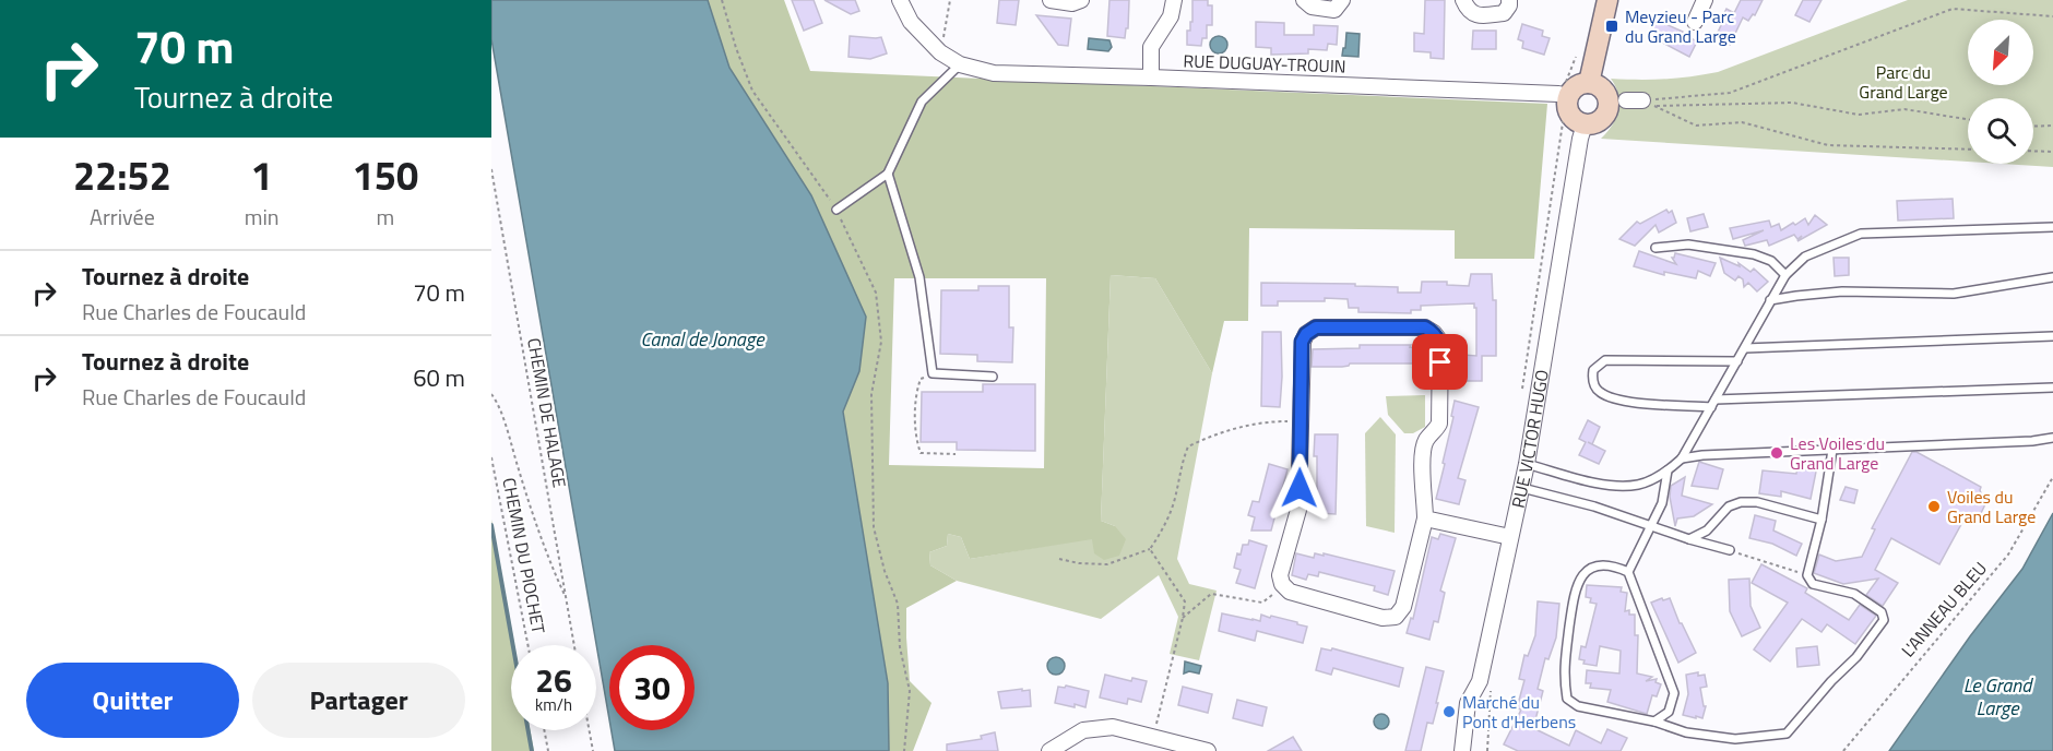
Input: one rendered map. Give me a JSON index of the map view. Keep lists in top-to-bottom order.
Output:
{
  "streets": {
    "street": ["RUE DUGUAY-TROUIN", "RUE VICTOR HUGO"],
    "path": ["CHEMIN DE HALAGE", "CHEMIN DU PIOCHET", "L'ANNEAU BLEU"]
  },
  "crossings": [
    ["RUE DUGUAY-TROUIN", "RUE VICTOR HUGO"]
  ],
  "water": ["Canal de Jonage", "Le Grand Large"],
  "parks": ["Parc du Grand Large"],
  "places": {
    "transit": ["Meyzieu - Parc du Grand Large"],
    "other": ["Les Voiles du Grand Large", "Voiles du Grand Large", "Marché du Pont d'Herbens"]
  },
  "north": "bottom left",
  "page": {
    "turn": ["70 m", "Tournez à droite"],
    "eta": [
      "22:52",
      "Arrivée",
      "1",
      "min",
      "150",
      "m"
    ],
    "list": [
      {
        "name": "Tournez à droite",
        "note": "Rue Charles de Foucauld",
        "value": "70 m"
      },
      {
        "name": "Tournez à droite",
        "note": "Rue Charles de Foucauld",
        "value": "60 m"
      }
    ],
    "speed": "26 km/h",
    "limit": "30",
    "buttons": ["Quitter", "Partager"]
  }
}
